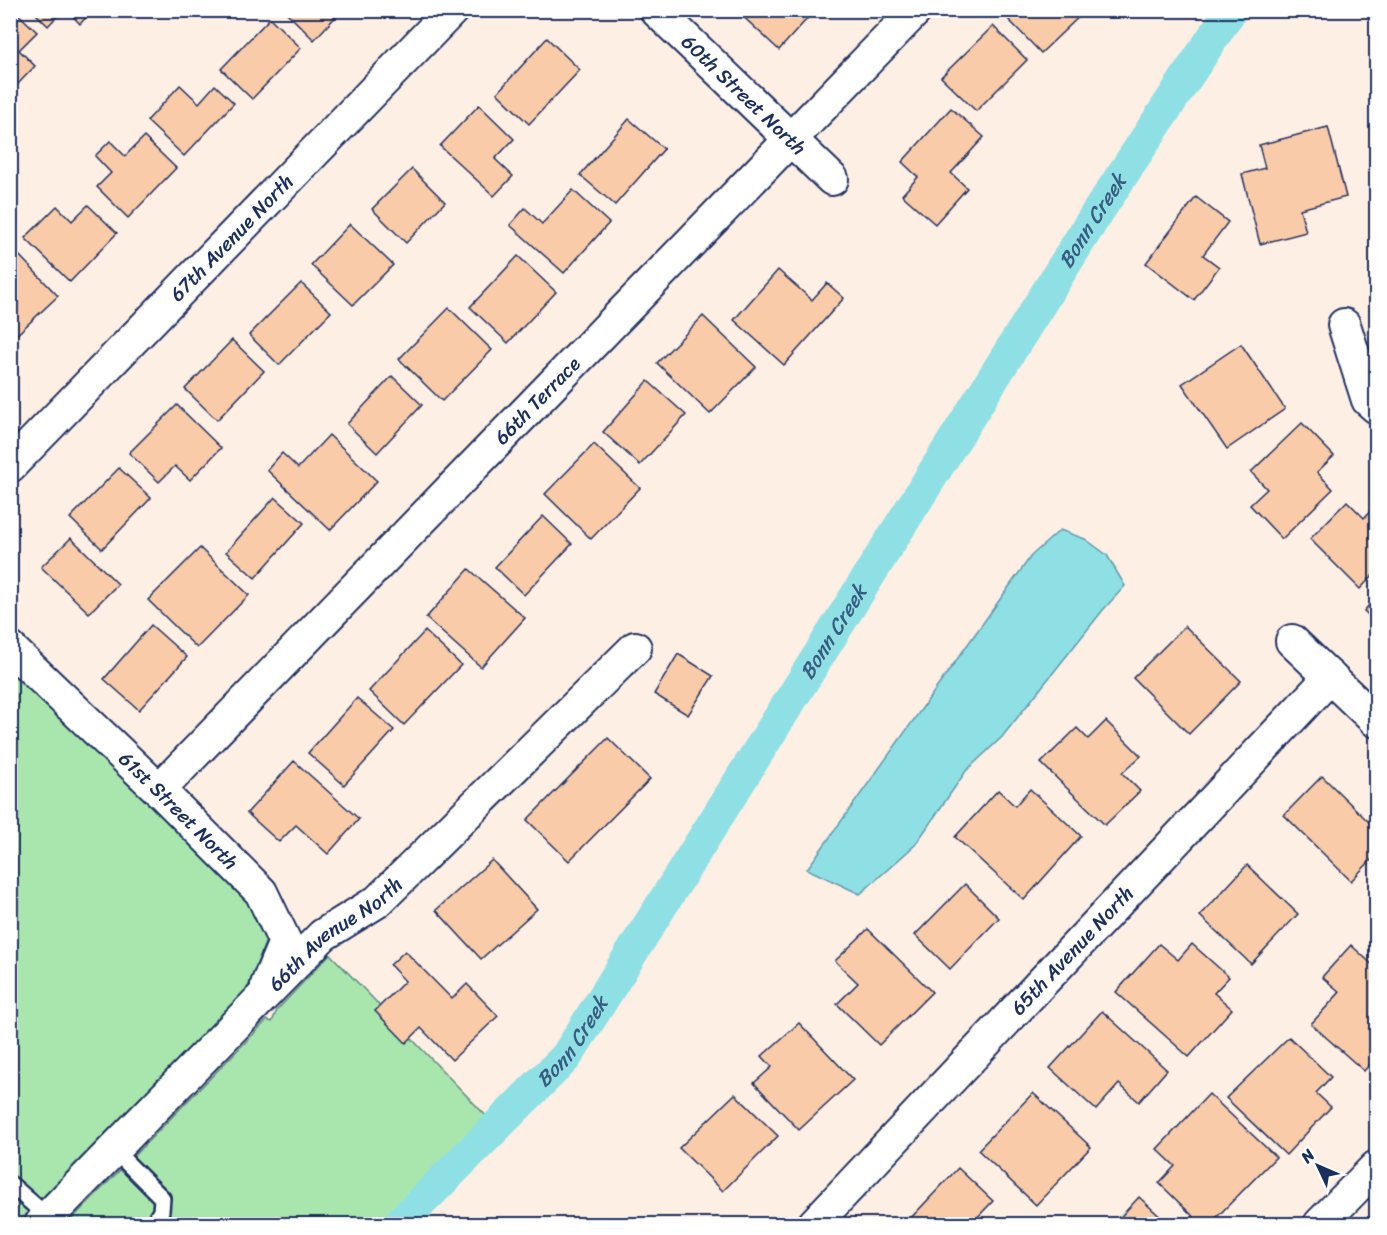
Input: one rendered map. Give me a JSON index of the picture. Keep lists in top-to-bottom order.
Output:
{
  "streets": {
    "street": [
      "60th Street North",
      "67th Avenue North",
      "66th Terrace",
      "61st Street North",
      "66th Avenue North",
      "65th Avenue North"
    ]
  },
  "crossings": [
    ["60th Street North", "66th Terrace"],
    ["66th Terrace", "61st Street North"],
    ["61st Street North", "66th Avenue North"]
  ],
  "water": ["Bonn Creek"],
  "north": "top left"
}
